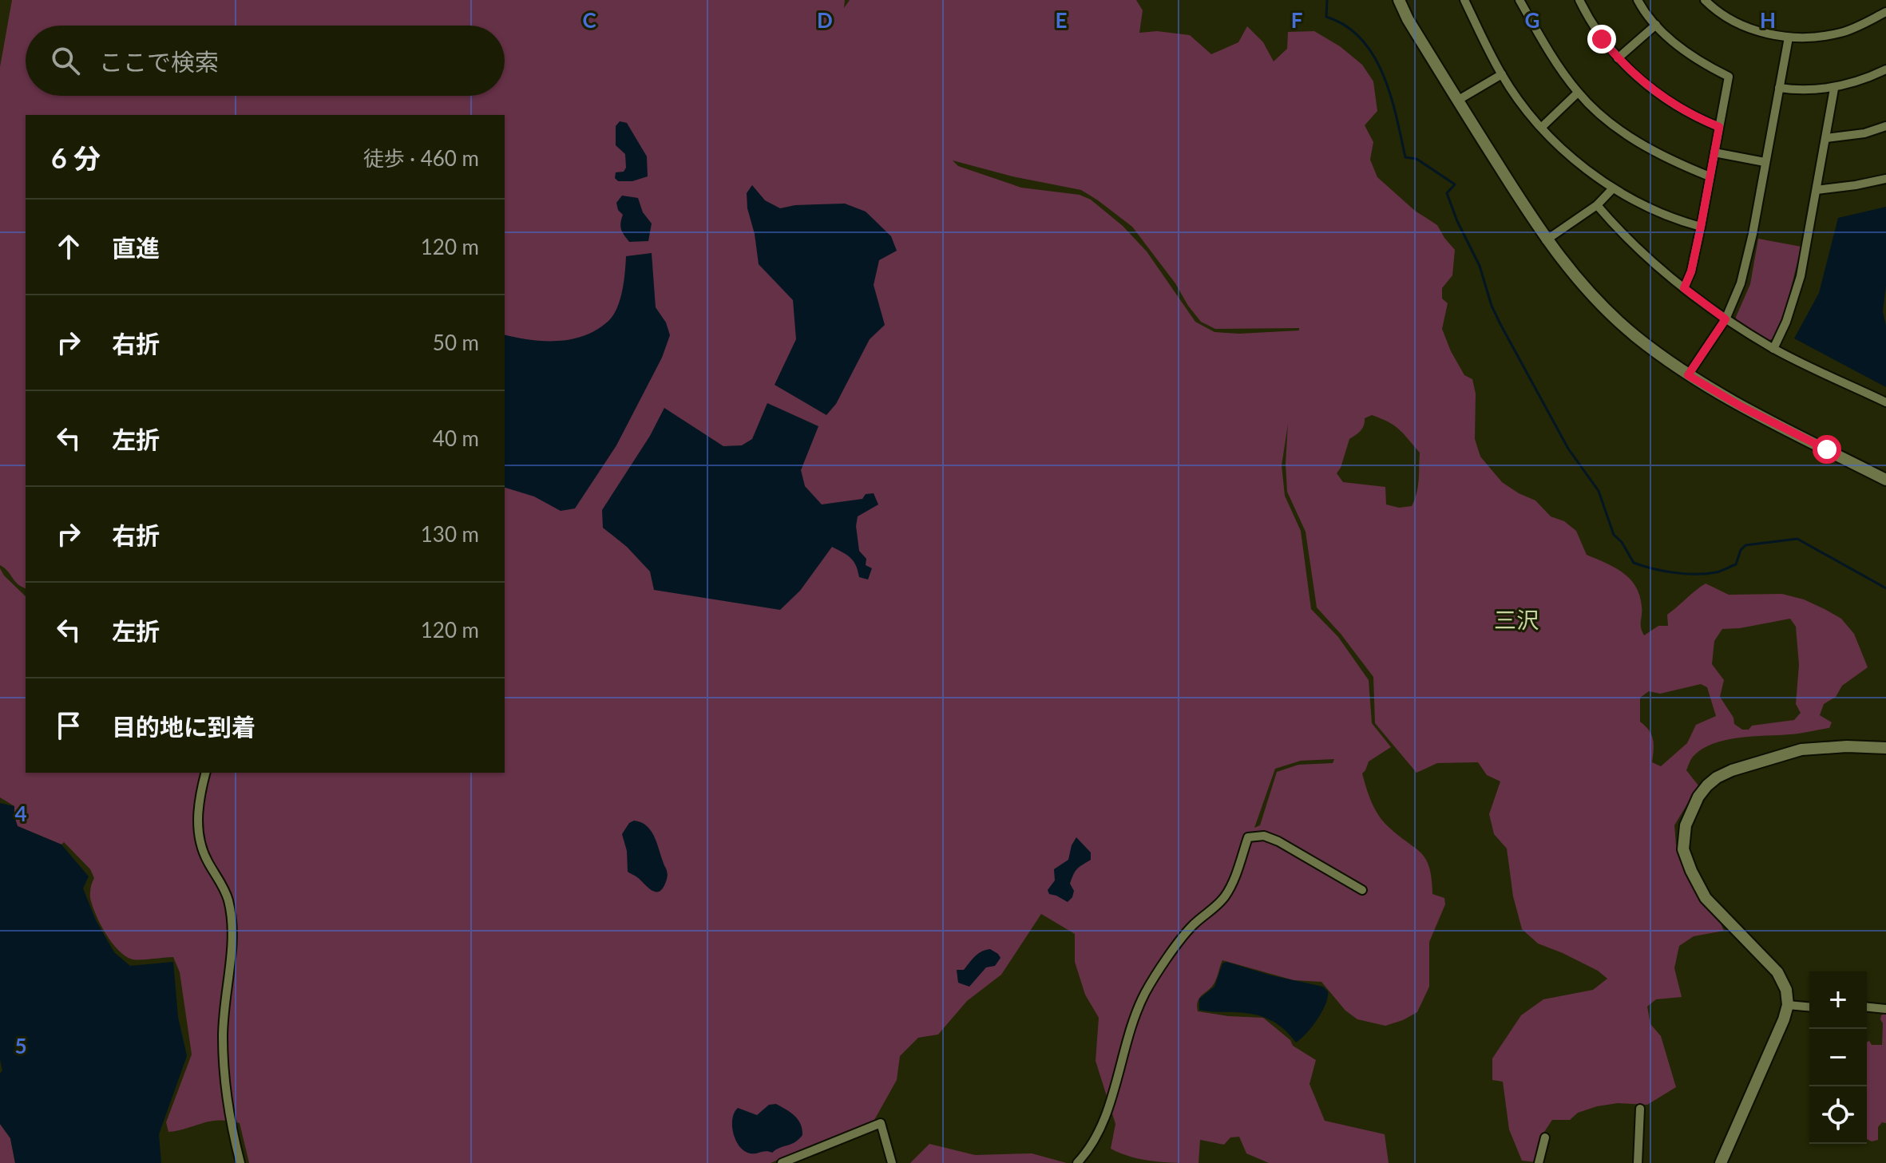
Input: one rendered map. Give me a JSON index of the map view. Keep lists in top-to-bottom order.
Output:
{
  "districts": ["三沢"],
  "page": {
    "search": "ここで検索",
    "heading": ["6 分", "徒歩 · 460 m"],
    "list": [
      ["直進", "120 m"],
      ["右折", "50 m"],
      ["左折", "40 m"],
      ["右折", "130 m"],
      ["左折", "120 m"],
      "目的地に到着"
    ],
    "map_buttons": ["+", "−"]
  },
  "grid": {
    "columns": [
      "C",
      "D",
      "E",
      "F",
      "G",
      "H"
    ],
    "rows": ["4", "5"]
  }
}
